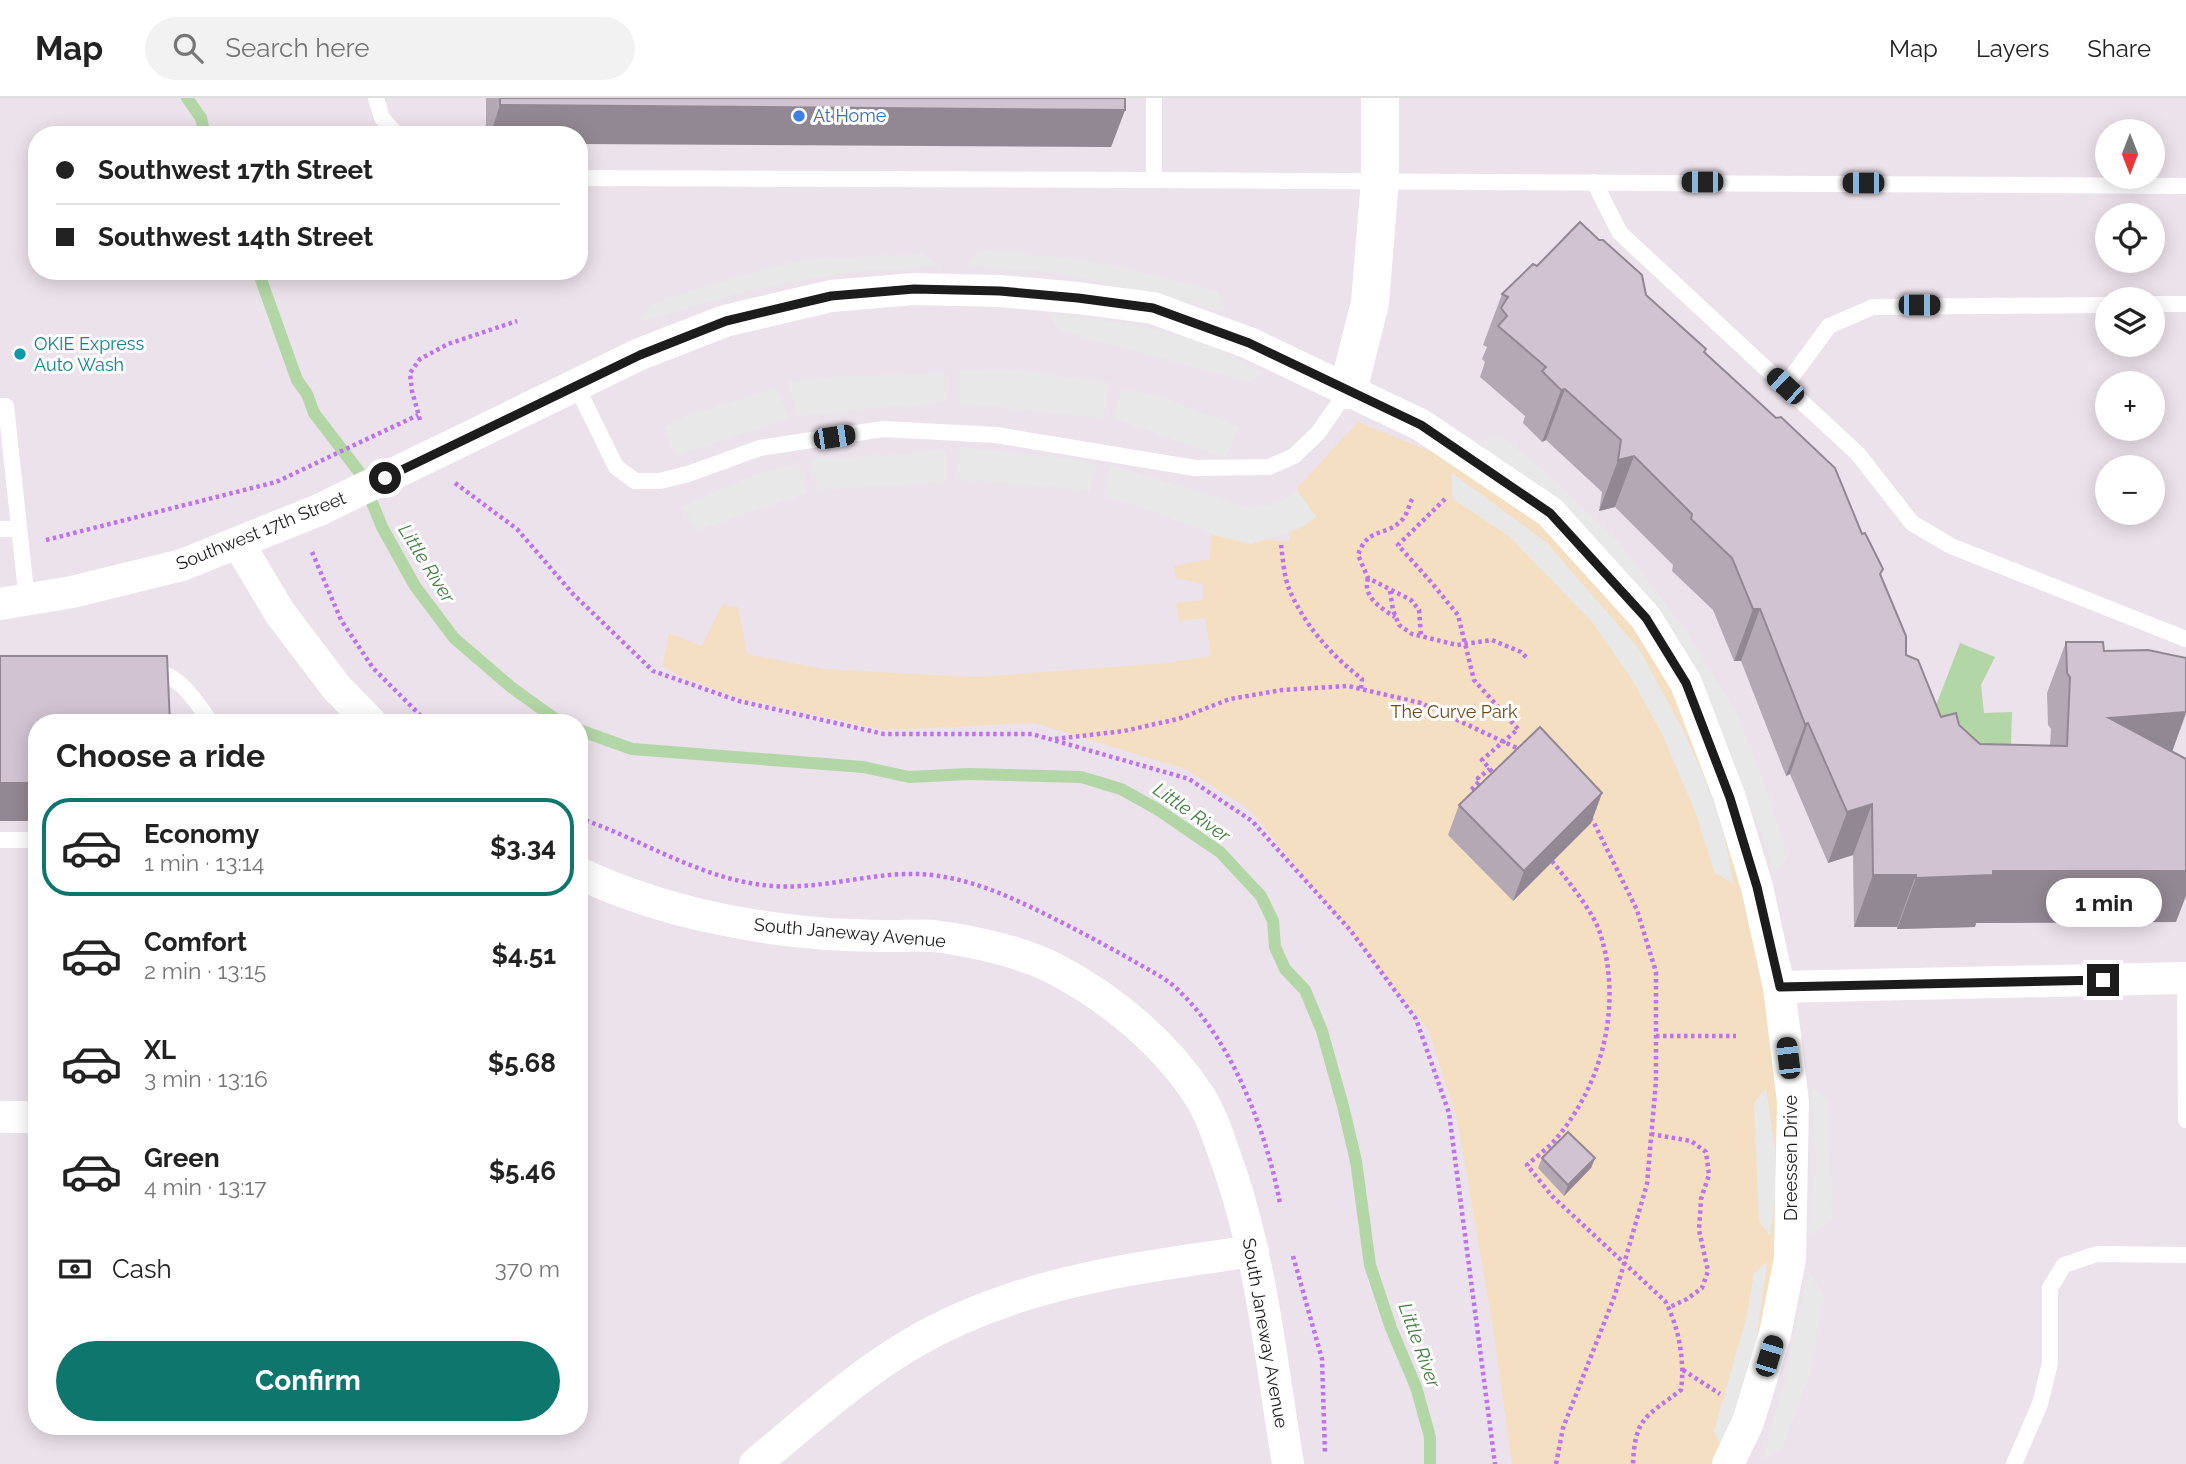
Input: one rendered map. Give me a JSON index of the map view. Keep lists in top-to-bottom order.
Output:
{
  "streets": {
    "street": ["Southwest 17th Street", "South Janeway Avenue", "Dreessen Drive"]
  },
  "crossings": [
    ["Southwest 17th Street", "Dreessen Drive"]
  ],
  "water": ["Little River"],
  "parks": ["The Curve Park"],
  "places": ["At Home", "OKIE Express Auto Wash"],
  "north": "bottom",
  "page": {
    "header": "Map",
    "search": "Search here",
    "nav": ["Map", "Layers", "Share"],
    "map_buttons": ["+", "−"],
    "banner": ["Southwest 17th Street", "Southwest 14th Street"],
    "heading": "Choose a ride",
    "list": [
      {
        "name": "Economy",
        "note": "1 min · 13:14",
        "value": "$3.34"
      },
      {
        "name": "Comfort",
        "note": "2 min · 13:15",
        "value": "$4.51"
      },
      {
        "name": "XL",
        "note": "3 min · 13:16",
        "value": "$5.68"
      },
      {
        "name": "Green",
        "note": "4 min · 13:17",
        "value": "$5.46"
      }
    ],
    "bubble": "1 min",
    "pay": ["Cash", "370 m"],
    "buttons": "Confirm"
  }
}
